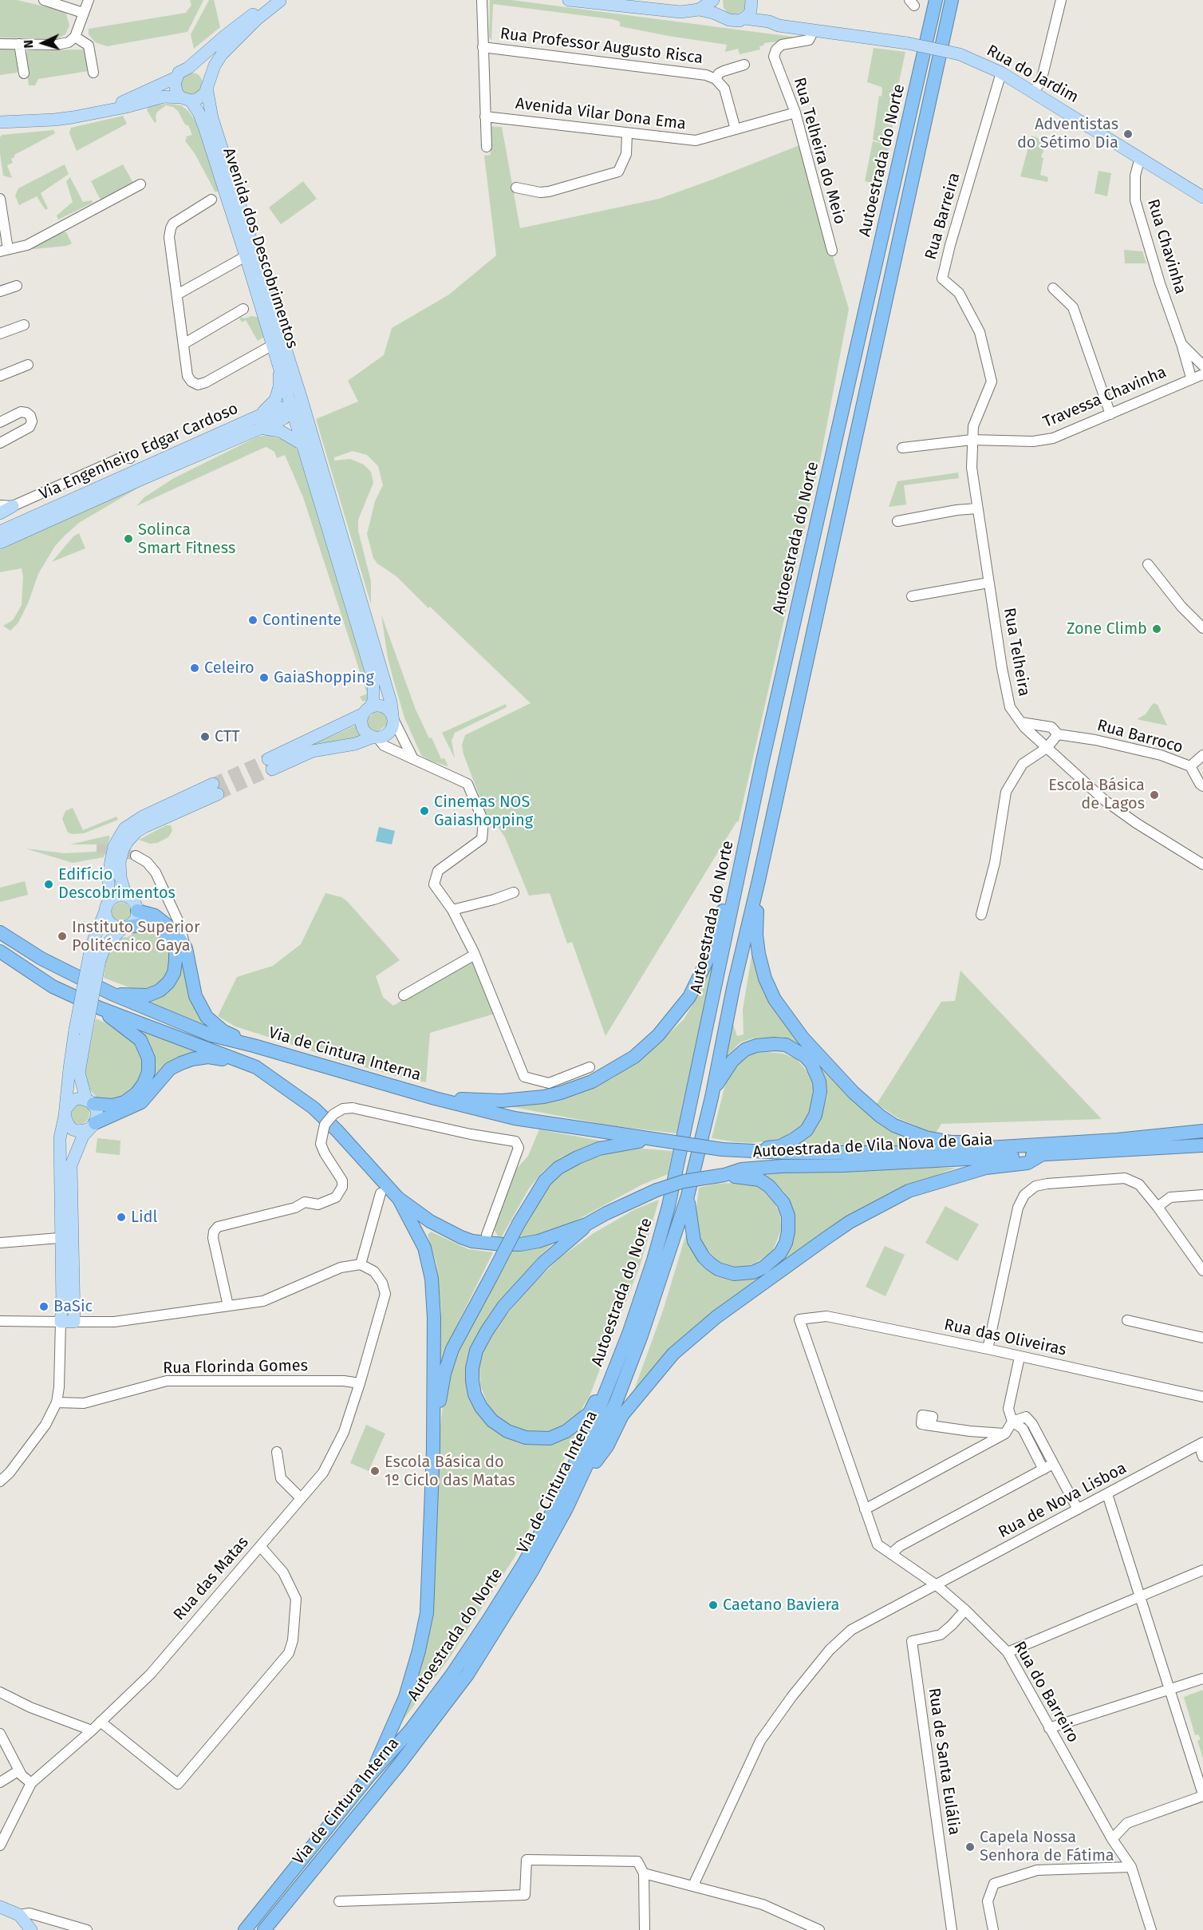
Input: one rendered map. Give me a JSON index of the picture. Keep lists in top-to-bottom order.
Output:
{
  "streets": {
    "highway": ["Autoestrada do Norte", "Via de Cintura Interna", "Autoestrada de Vila Nova de Gaia"],
    "main road": ["Rua do Jardim", "Avenida dos Descobrimentos", "Via Engenheiro Edgar Cardoso"],
    "street": [
      "Rua Professor Augusto Risca",
      "Avenida Vilar Dona Ema",
      "Rua Telheira do Meio",
      "Rua Barreira",
      "Rua Chavinha",
      "Travessa Chavinha",
      "Rua Telheira",
      "Rua Barroco",
      "Rua das Oliveiras",
      "Rua Florinda Gomes",
      "Rua de Nova Lisboa",
      "Rua das Matas",
      "Rua do Barreiro",
      "Rua de Santa Eulália"
    ]
  },
  "crossings": [
    ["Rua Professor Augusto Risca", "Avenida Vilar Dona Ema"],
    ["Rua do Jardim", "Rua Telheira do Meio"],
    ["Rua do Jardim", "Rua Barreira"],
    ["Rua do Jardim", "Rua Chavinha"],
    ["Avenida Vilar Dona Ema", "Rua Telheira do Meio"],
    ["Autoestrada do Norte", "Via de Cintura Interna"],
    ["Rua Barreira", "Travessa Chavinha"],
    ["Rua Barreira", "Rua Telheira"],
    ["Rua Chavinha", "Travessa Chavinha"],
    ["Avenida dos Descobrimentos", "Via Engenheiro Edgar Cardoso"],
    ["Travessa Chavinha", "Rua Telheira"],
    ["Rua Telheira", "Rua Barroco"],
    ["Via de Cintura Interna", "Autoestrada de Vila Nova de Gaia"],
    ["Rua das Oliveiras", "Rua do Barreiro"],
    ["Rua Florinda Gomes", "Rua das Matas"],
    ["Rua de Nova Lisboa", "Rua do Barreiro"],
    ["Rua do Barreiro", "Rua de Santa Eulália"]
  ],
  "places": [
    "Adventistas do Sétimo Dia",
    "Solinca Smart Fitness",
    "Continente",
    "Zone Climb",
    "Celeiro",
    "GaiaShopping",
    "CTT",
    "Escola Básica de Lagos",
    "Cinemas NOS Gaiashopping",
    "Edifício Descobrimentos",
    "Instituto Superior Politécnico Gaya",
    "Lidl",
    "BaSic",
    "Escola Básica do 1º Ciclo das Matas",
    "Caetano Baviera",
    "Capela Nossa Senhora de Fátima"
  ],
  "north": "left"
}
